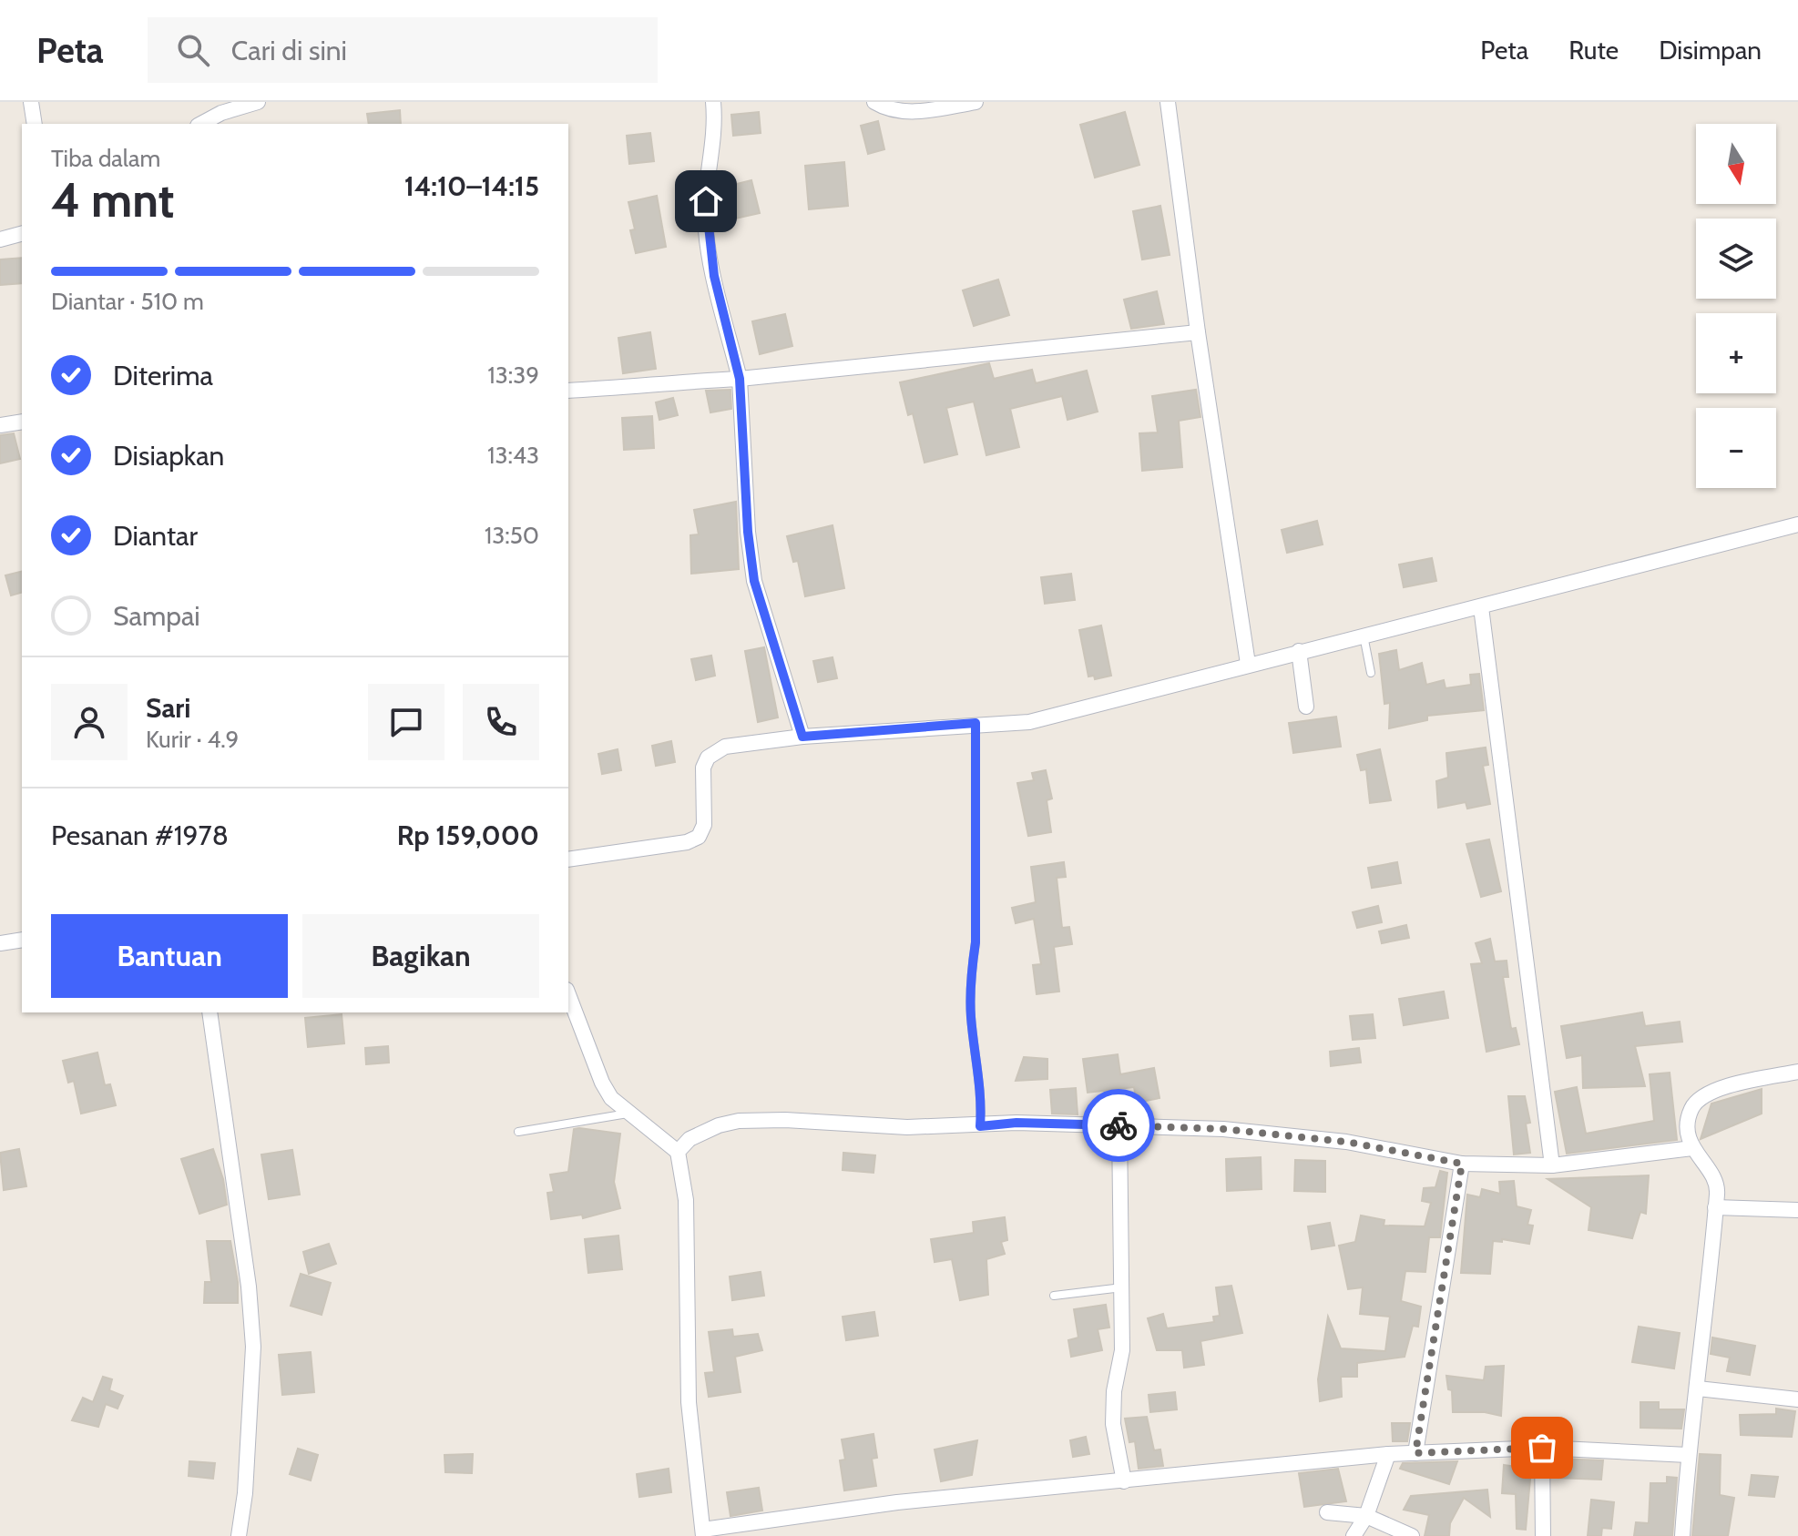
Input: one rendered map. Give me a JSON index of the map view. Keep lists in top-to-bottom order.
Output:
{
  "north": "bottom",
  "page": {
    "header": "Peta",
    "search": "Cari di sini",
    "nav": ["Peta", "Rute", "Disimpan"],
    "map_buttons": ["+", "−"],
    "heading": ["4 mnt", "Tiba dalam", "14:10–14:15"],
    "panel": [
      "Sari",
      "Kurir · 4.9",
      "Pesanan #1978",
      "Rp 159,000"
    ],
    "bar": "Diantar · 510 m",
    "list": [
      ["Diterima", "13:39"],
      ["Disiapkan", "13:43"],
      ["Diantar", "13:50"],
      "Sampai"
    ],
    "buttons": ["Bantuan", "Bagikan"]
  }
}
